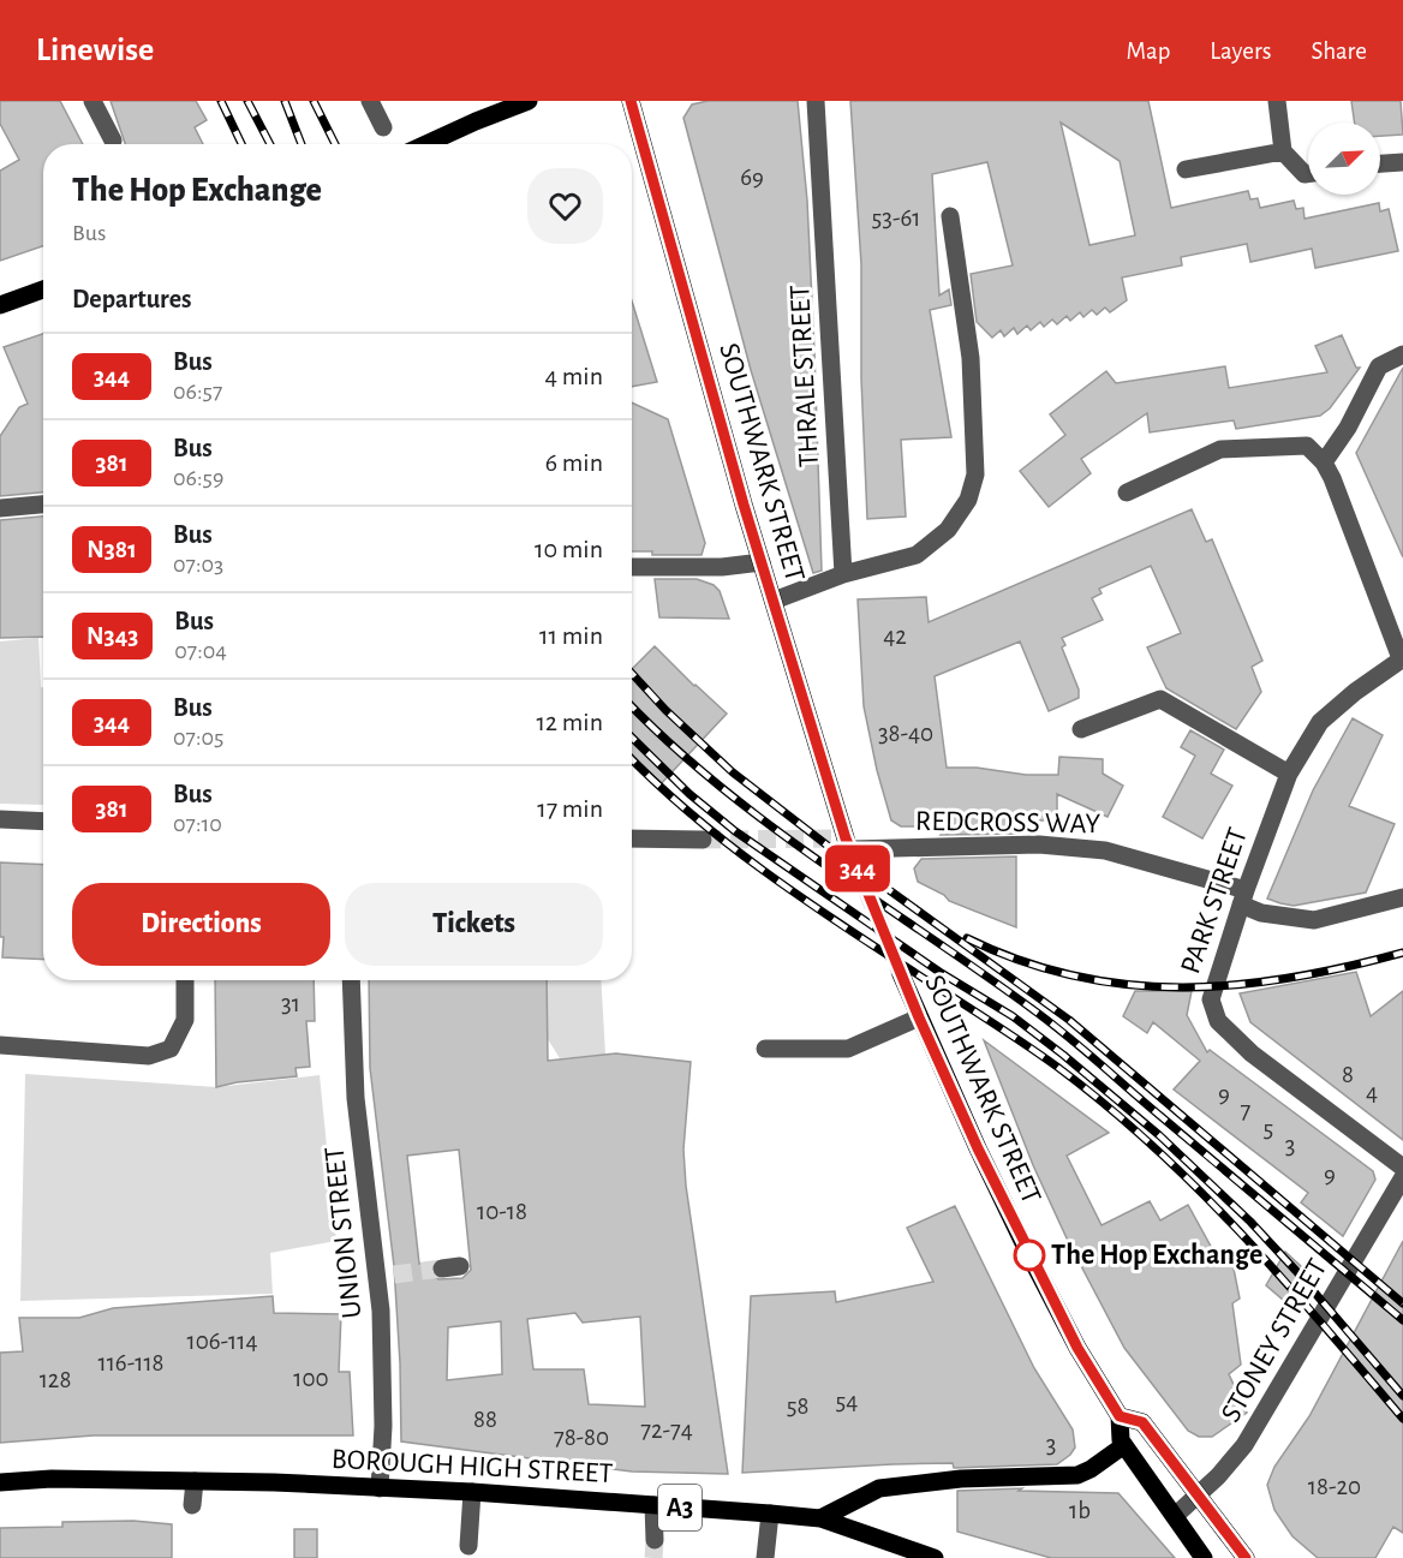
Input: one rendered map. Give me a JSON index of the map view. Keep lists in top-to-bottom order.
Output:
{
  "streets": {
    "main road": ["SOUTHWARK STREET", "BOROUGH HIGH STREET", "A3"],
    "street": [
      "THRALE STREET",
      "REDCROSS WAY",
      "PARK STREET",
      "UNION STREET",
      "STONEY STREET"
    ]
  },
  "crossings": [
    ["SOUTHWARK STREET", "REDCROSS WAY"],
    ["SOUTHWARK STREET", "STONEY STREET"],
    ["REDCROSS WAY", "PARK STREET"],
    ["UNION STREET", "BOROUGH HIGH STREET"]
  ],
  "places": ["The Hop Exchange"],
  "lines": ["bus line 344"],
  "house_numbers": [
    "69",
    "53-61",
    "42",
    "38-40",
    "31",
    "8",
    "4",
    "9",
    "7",
    "5",
    "3",
    "9",
    "10-18",
    "106-114",
    "116-118",
    "100",
    "128",
    "54",
    "58",
    "88",
    "72-74",
    "78-80",
    "3",
    "18-20",
    "1b"
  ],
  "north": "top right",
  "page": {
    "header": "Linewise",
    "nav": ["Map", "Layers", "Share"],
    "on_map": "344",
    "heading": [
      ["The Hop Exchange", "Bus"],
      "Departures"
    ],
    "list": [
      {
        "mark": "344",
        "name": "Bus",
        "note": "06:57",
        "value": "4 min"
      },
      {
        "mark": "381",
        "name": "Bus",
        "note": "06:59",
        "value": "6 min"
      },
      {
        "mark": "N381",
        "name": "Bus",
        "note": "07:03",
        "value": "10 min"
      },
      {
        "mark": "N343",
        "name": "Bus",
        "note": "07:04",
        "value": "11 min"
      },
      {
        "mark": "344",
        "name": "Bus",
        "note": "07:05",
        "value": "12 min"
      },
      {
        "mark": "381",
        "name": "Bus",
        "note": "07:10",
        "value": "17 min"
      }
    ],
    "buttons": ["Directions", "Tickets"]
  }
}
